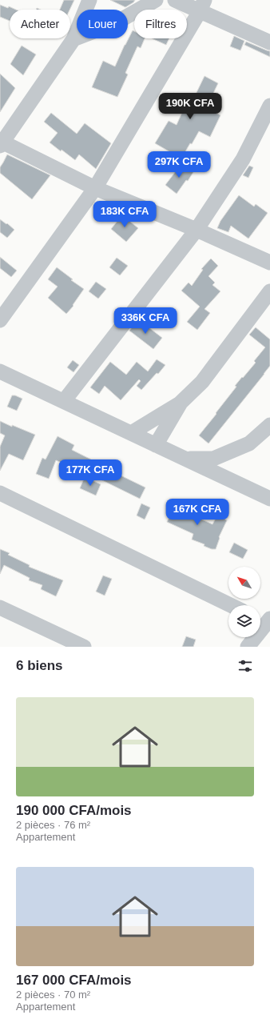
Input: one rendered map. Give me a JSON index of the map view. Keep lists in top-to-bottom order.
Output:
{
  "north": "top left",
  "page": {
    "chip": ["Acheter", "Louer", "Filtres"],
    "price": [
      "190K CFA",
      "297K CFA",
      "183K CFA",
      "336K CFA",
      "177K CFA",
      "167K CFA"
    ],
    "heading": "6 biens",
    "list": [
      {
        "name": "190 000 CFA/mois",
        "note": "2 pièces · 76 m² · Appartement"
      },
      {
        "name": "167 000 CFA/mois",
        "note": "2 pièces · 70 m² · Appartement"
      }
    ]
  }
}
